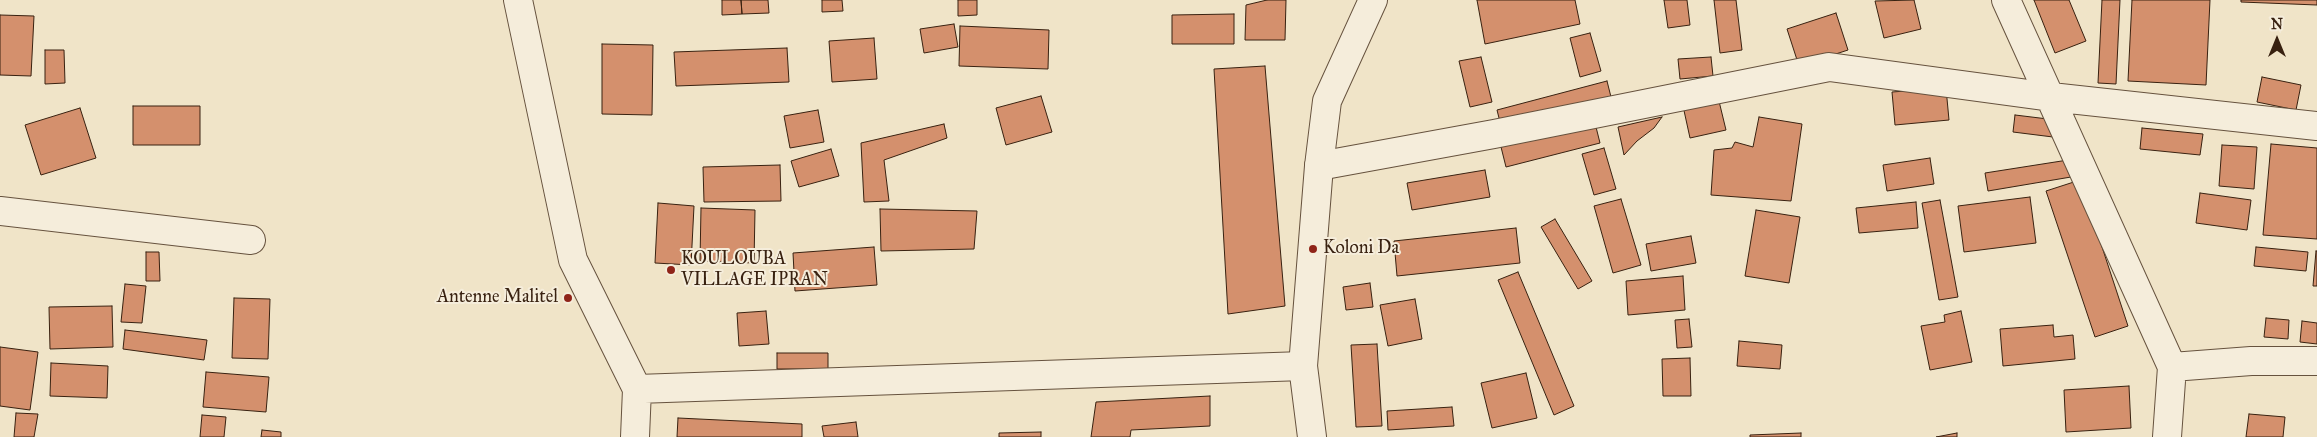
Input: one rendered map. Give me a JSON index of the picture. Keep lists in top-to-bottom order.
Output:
{
  "places": ["Koloni Da", "KOULOUBA VILLAGE IPRAN", "Antenne Malitel"],
  "north": "top"
}
